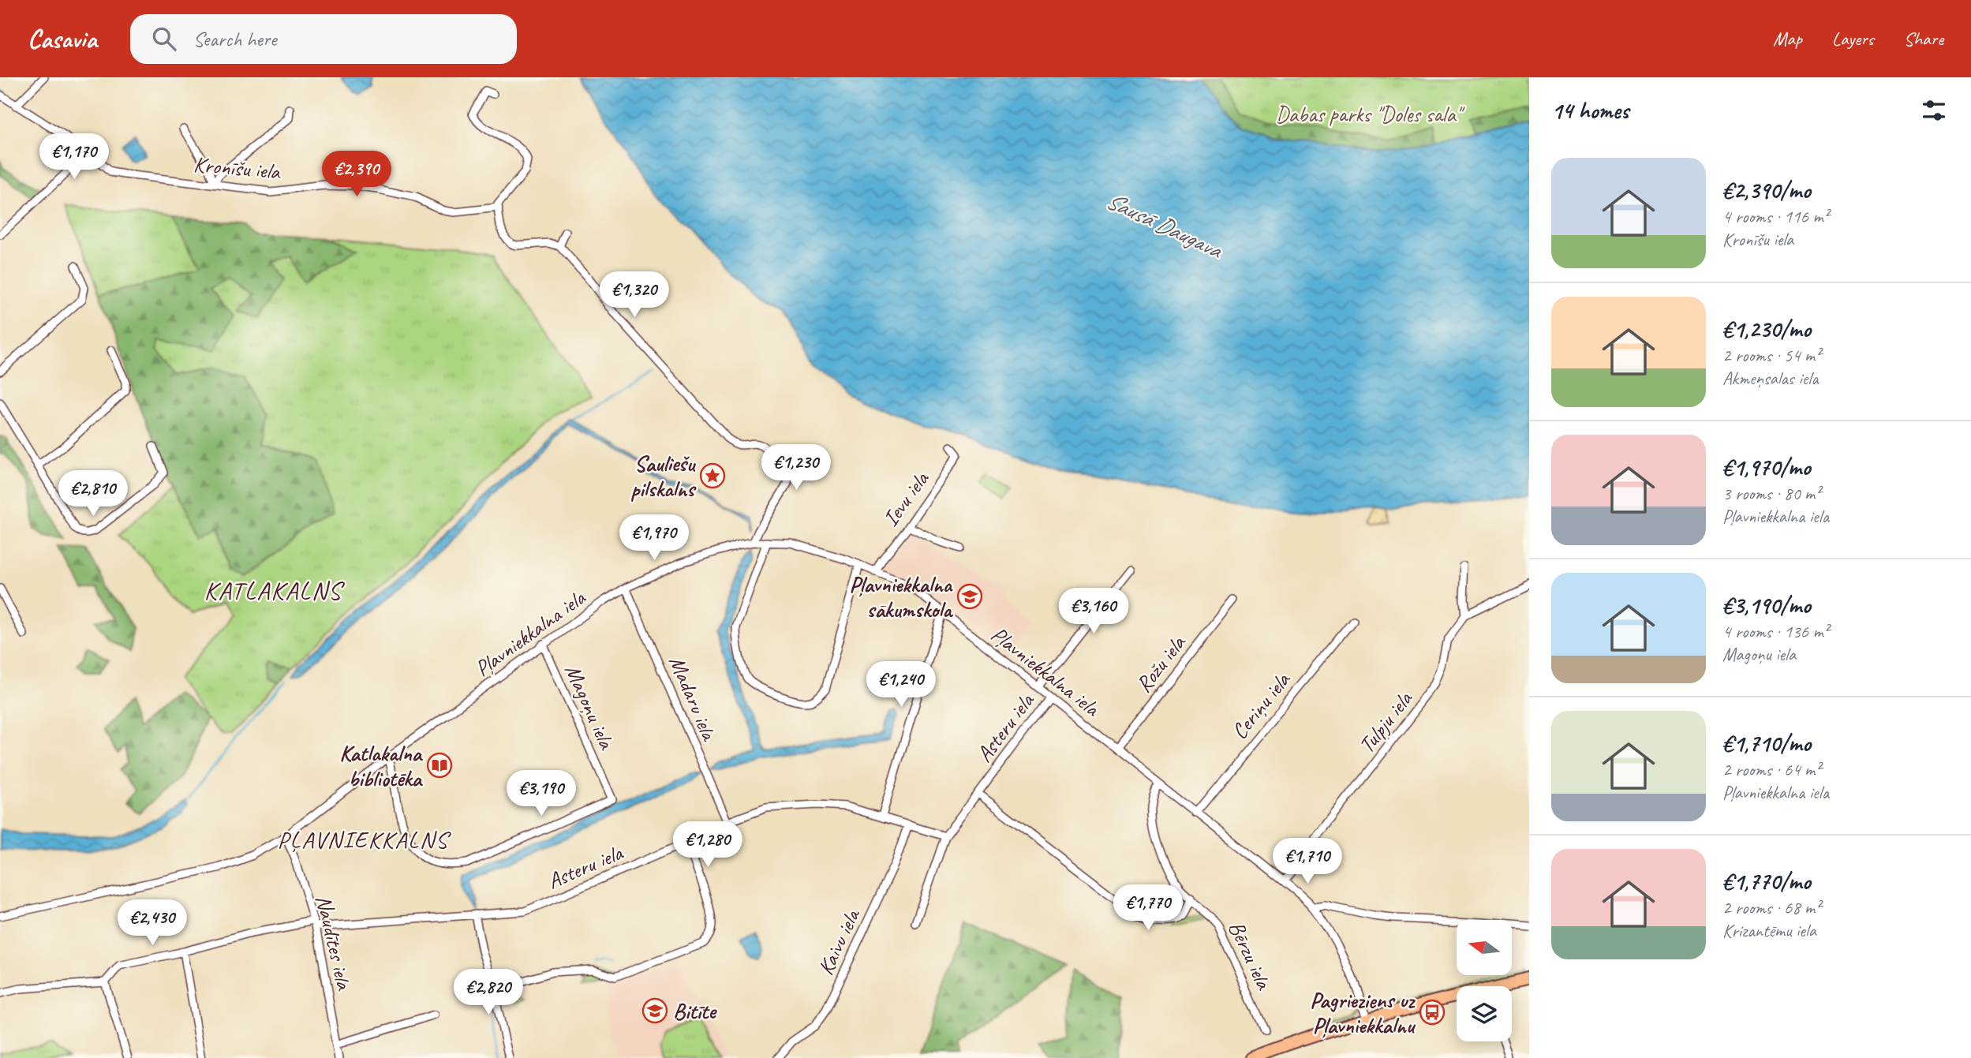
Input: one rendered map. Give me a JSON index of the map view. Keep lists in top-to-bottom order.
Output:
{
  "streets": {
    "street": [
      "Kronīšu iela",
      "Ievu iela",
      "Pļavniekkalna iela",
      "Rožu iela",
      "Madaru iela",
      "Ceriņu iela",
      "Magoņu iela",
      "Tulpju iela",
      "Asteru iela",
      "Naudītes iela",
      "Kaivu iela",
      "Bērzu iela"
    ]
  },
  "crossings": [
    ["Ievu iela", "Pļavniekkalna iela"],
    ["Pļavniekkalna iela", "Rožu iela"],
    ["Pļavniekkalna iela", "Madaru iela"],
    ["Pļavniekkalna iela", "Ceriņu iela"],
    ["Pļavniekkalna iela", "Magoņu iela"],
    ["Pļavniekkalna iela", "Tulpju iela"],
    ["Pļavniekkalna iela", "Asteru iela"],
    ["Pļavniekkalna iela", "Naudītes iela"],
    ["Pļavniekkalna iela", "Bērzu iela"],
    ["Madaru iela", "Asteru iela"],
    ["Asteru iela", "Naudītes iela"],
    ["Asteru iela", "Kaivu iela"]
  ],
  "districts": ["KATLAKALNS", "PĻAVNIEKKALNS"],
  "water": ["Sausā Daugava"],
  "parks": ["Dabas parks \"Doles sala\""],
  "places": {
    "place": ["Sauliešu pilskalns"],
    "school or university": ["Pļavniekkalna sākumskola", "Bitīte"],
    "library": ["Katlakalna bibliotēka"],
    "bus stop": ["Pagrieziens uz Pļavniekkalnu"]
  },
  "north": "left",
  "page": {
    "header": "Casavia",
    "search": "Search here",
    "nav": ["Map", "Layers", "Share"],
    "heading": "14 homes",
    "price": [
      "€1,170",
      "€2,390",
      "€1,320",
      "€1,230",
      "€2,810",
      "€1,970",
      "€3,160",
      "€1,240",
      "€3,190",
      "€1,280",
      "€1,710",
      "€1,770",
      "€2,430",
      "€2,820"
    ],
    "list": [
      {
        "name": "€2,390/mo",
        "note": "4 rooms · 116 m² · Kronīšu iela"
      },
      {
        "name": "€1,230/mo",
        "note": "2 rooms · 54 m² · Akmeņsalas iela"
      },
      {
        "name": "€1,970/mo",
        "note": "3 rooms · 80 m² · Pļavniekkalna iela"
      },
      {
        "name": "€3,190/mo",
        "note": "4 rooms · 136 m² · Magoņu iela"
      },
      {
        "name": "€1,710/mo",
        "note": "2 rooms · 64 m² · Pļavniekkalna iela"
      },
      {
        "name": "€1,770/mo",
        "note": "2 rooms · 68 m² · Krizantēmu iela"
      }
    ]
  }
}
